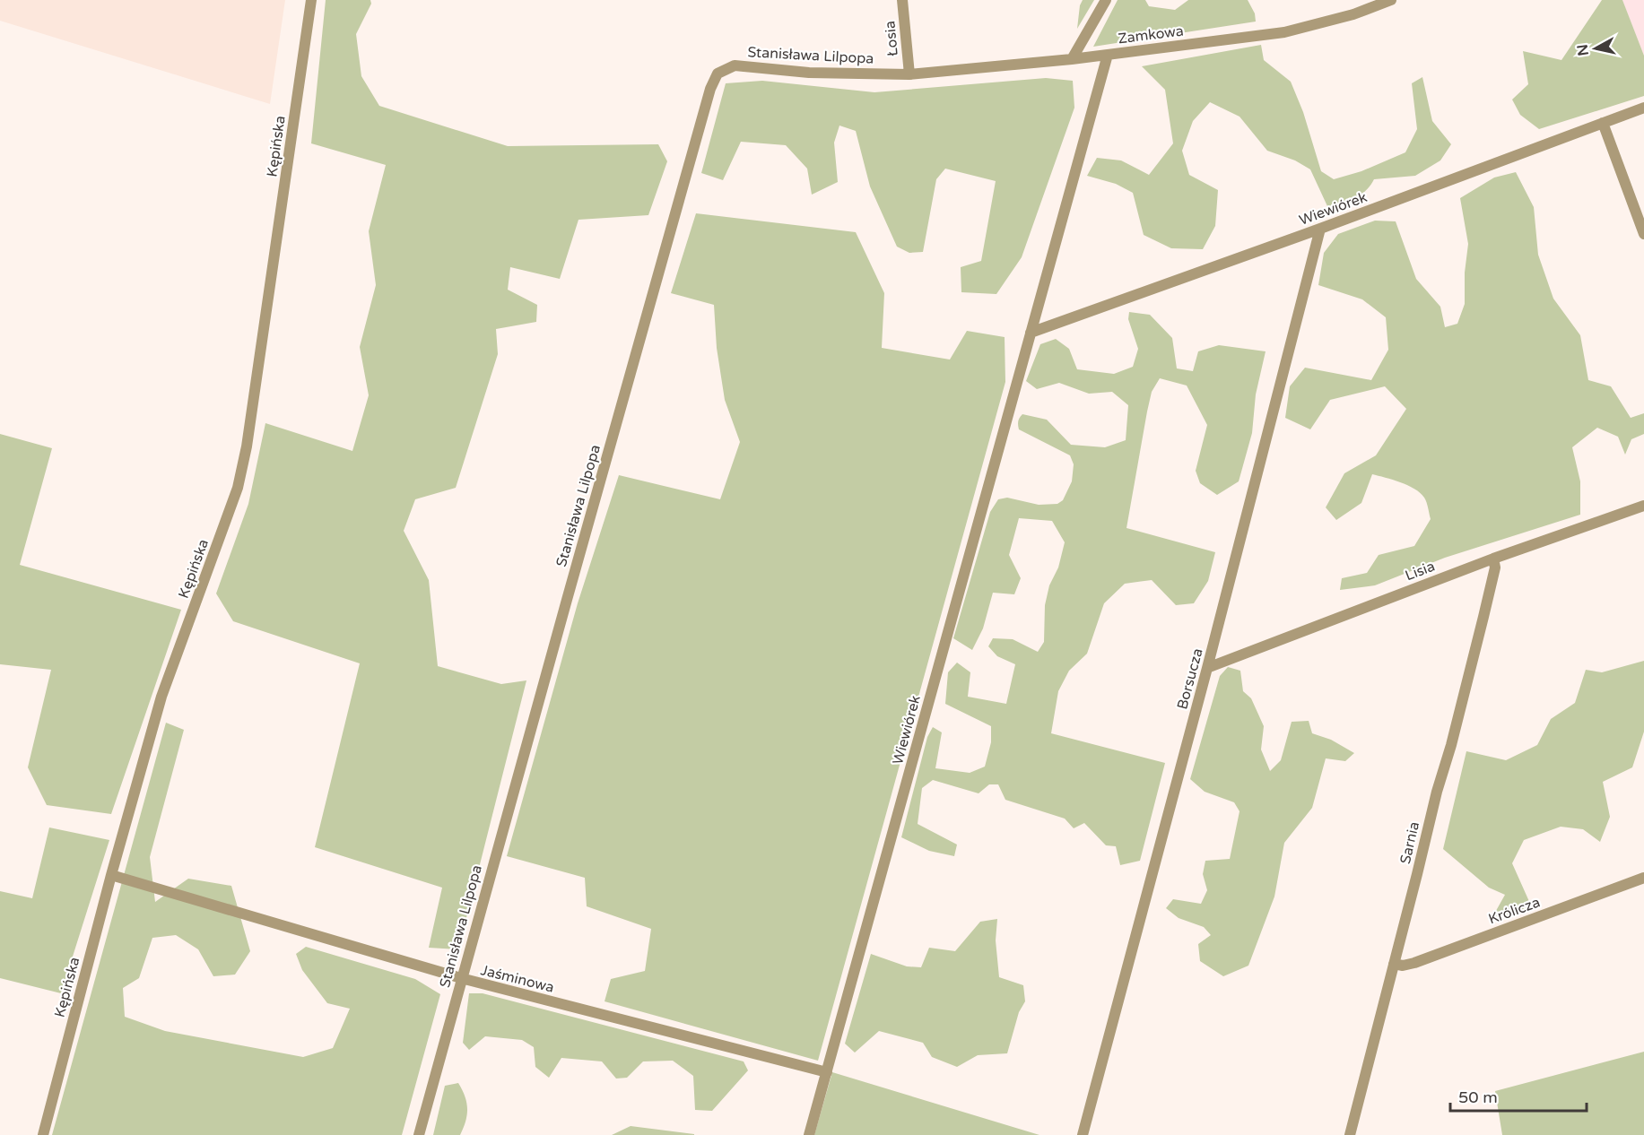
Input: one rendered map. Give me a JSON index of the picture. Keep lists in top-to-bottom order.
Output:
{
  "streets": {
    "street": [
      "Zamkowa",
      "Łosia",
      "Stanisława Lilpopa",
      "Kępińska",
      "Wiewiórek",
      "Lisia",
      "Borsucza",
      "Sarnia",
      "Królicza",
      "Jaśminowa"
    ]
  },
  "crossings": [
    ["Zamkowa", "Łosia"],
    ["Zamkowa", "Stanisława Lilpopa"],
    ["Zamkowa", "Wiewiórek"],
    ["Łosia", "Stanisława Lilpopa"],
    ["Stanisława Lilpopa", "Jaśminowa"],
    ["Kępińska", "Jaśminowa"],
    ["Wiewiórek", "Borsucza"],
    ["Wiewiórek", "Jaśminowa"],
    ["Lisia", "Borsucza"],
    ["Lisia", "Sarnia"],
    ["Sarnia", "Królicza"]
  ],
  "scale_bar": "50 m",
  "north": "left"
}
